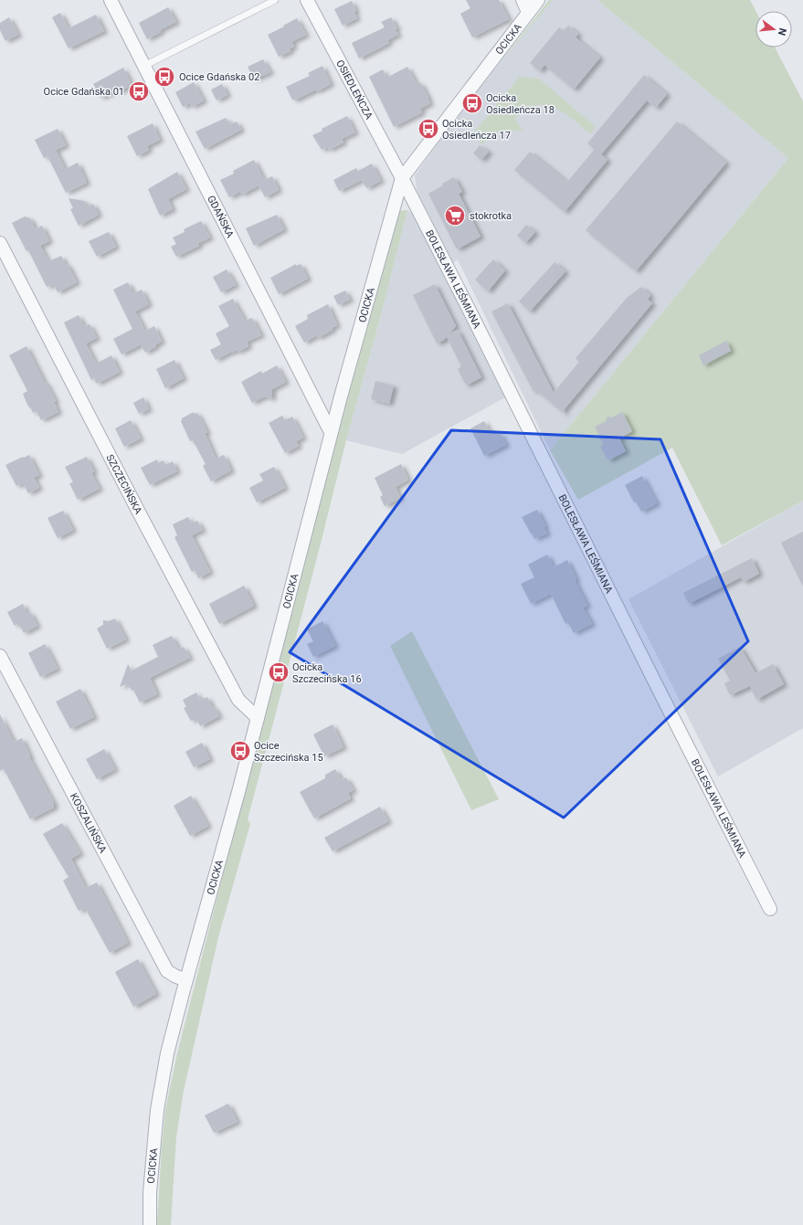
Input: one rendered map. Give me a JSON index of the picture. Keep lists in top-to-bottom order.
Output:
{
  "streets": {
    "street": [
      "OCICKA",
      "OSIEDLEŃCZA",
      "GDAŃSKA",
      "BOLESŁAWA LEŚMIANA",
      "SZCZECIŃSKA",
      "KOSZALIŃSKA"
    ]
  },
  "crossings": [
    ["OCICKA", "OSIEDLEŃCZA"],
    ["OCICKA", "GDAŃSKA"],
    ["OCICKA", "BOLESŁAWA LEŚMIANA"],
    ["OCICKA", "SZCZECIŃSKA"],
    ["OCICKA", "KOSZALIŃSKA"],
    ["OSIEDLEŃCZA", "BOLESŁAWA LEŚMIANA"]
  ],
  "places": {
    "bus stop": [
      "Ocice Gdańska 02",
      "Ocice Gdańska 01",
      "Ocicka Osiedleńcza 18",
      "Ocicka Osiedleńcza 17",
      "Ocicka Szczecińska 16",
      "Ocice Szczecińska 15"
    ],
    "supermarket": ["stokrotka"]
  },
  "north": "right"
}
